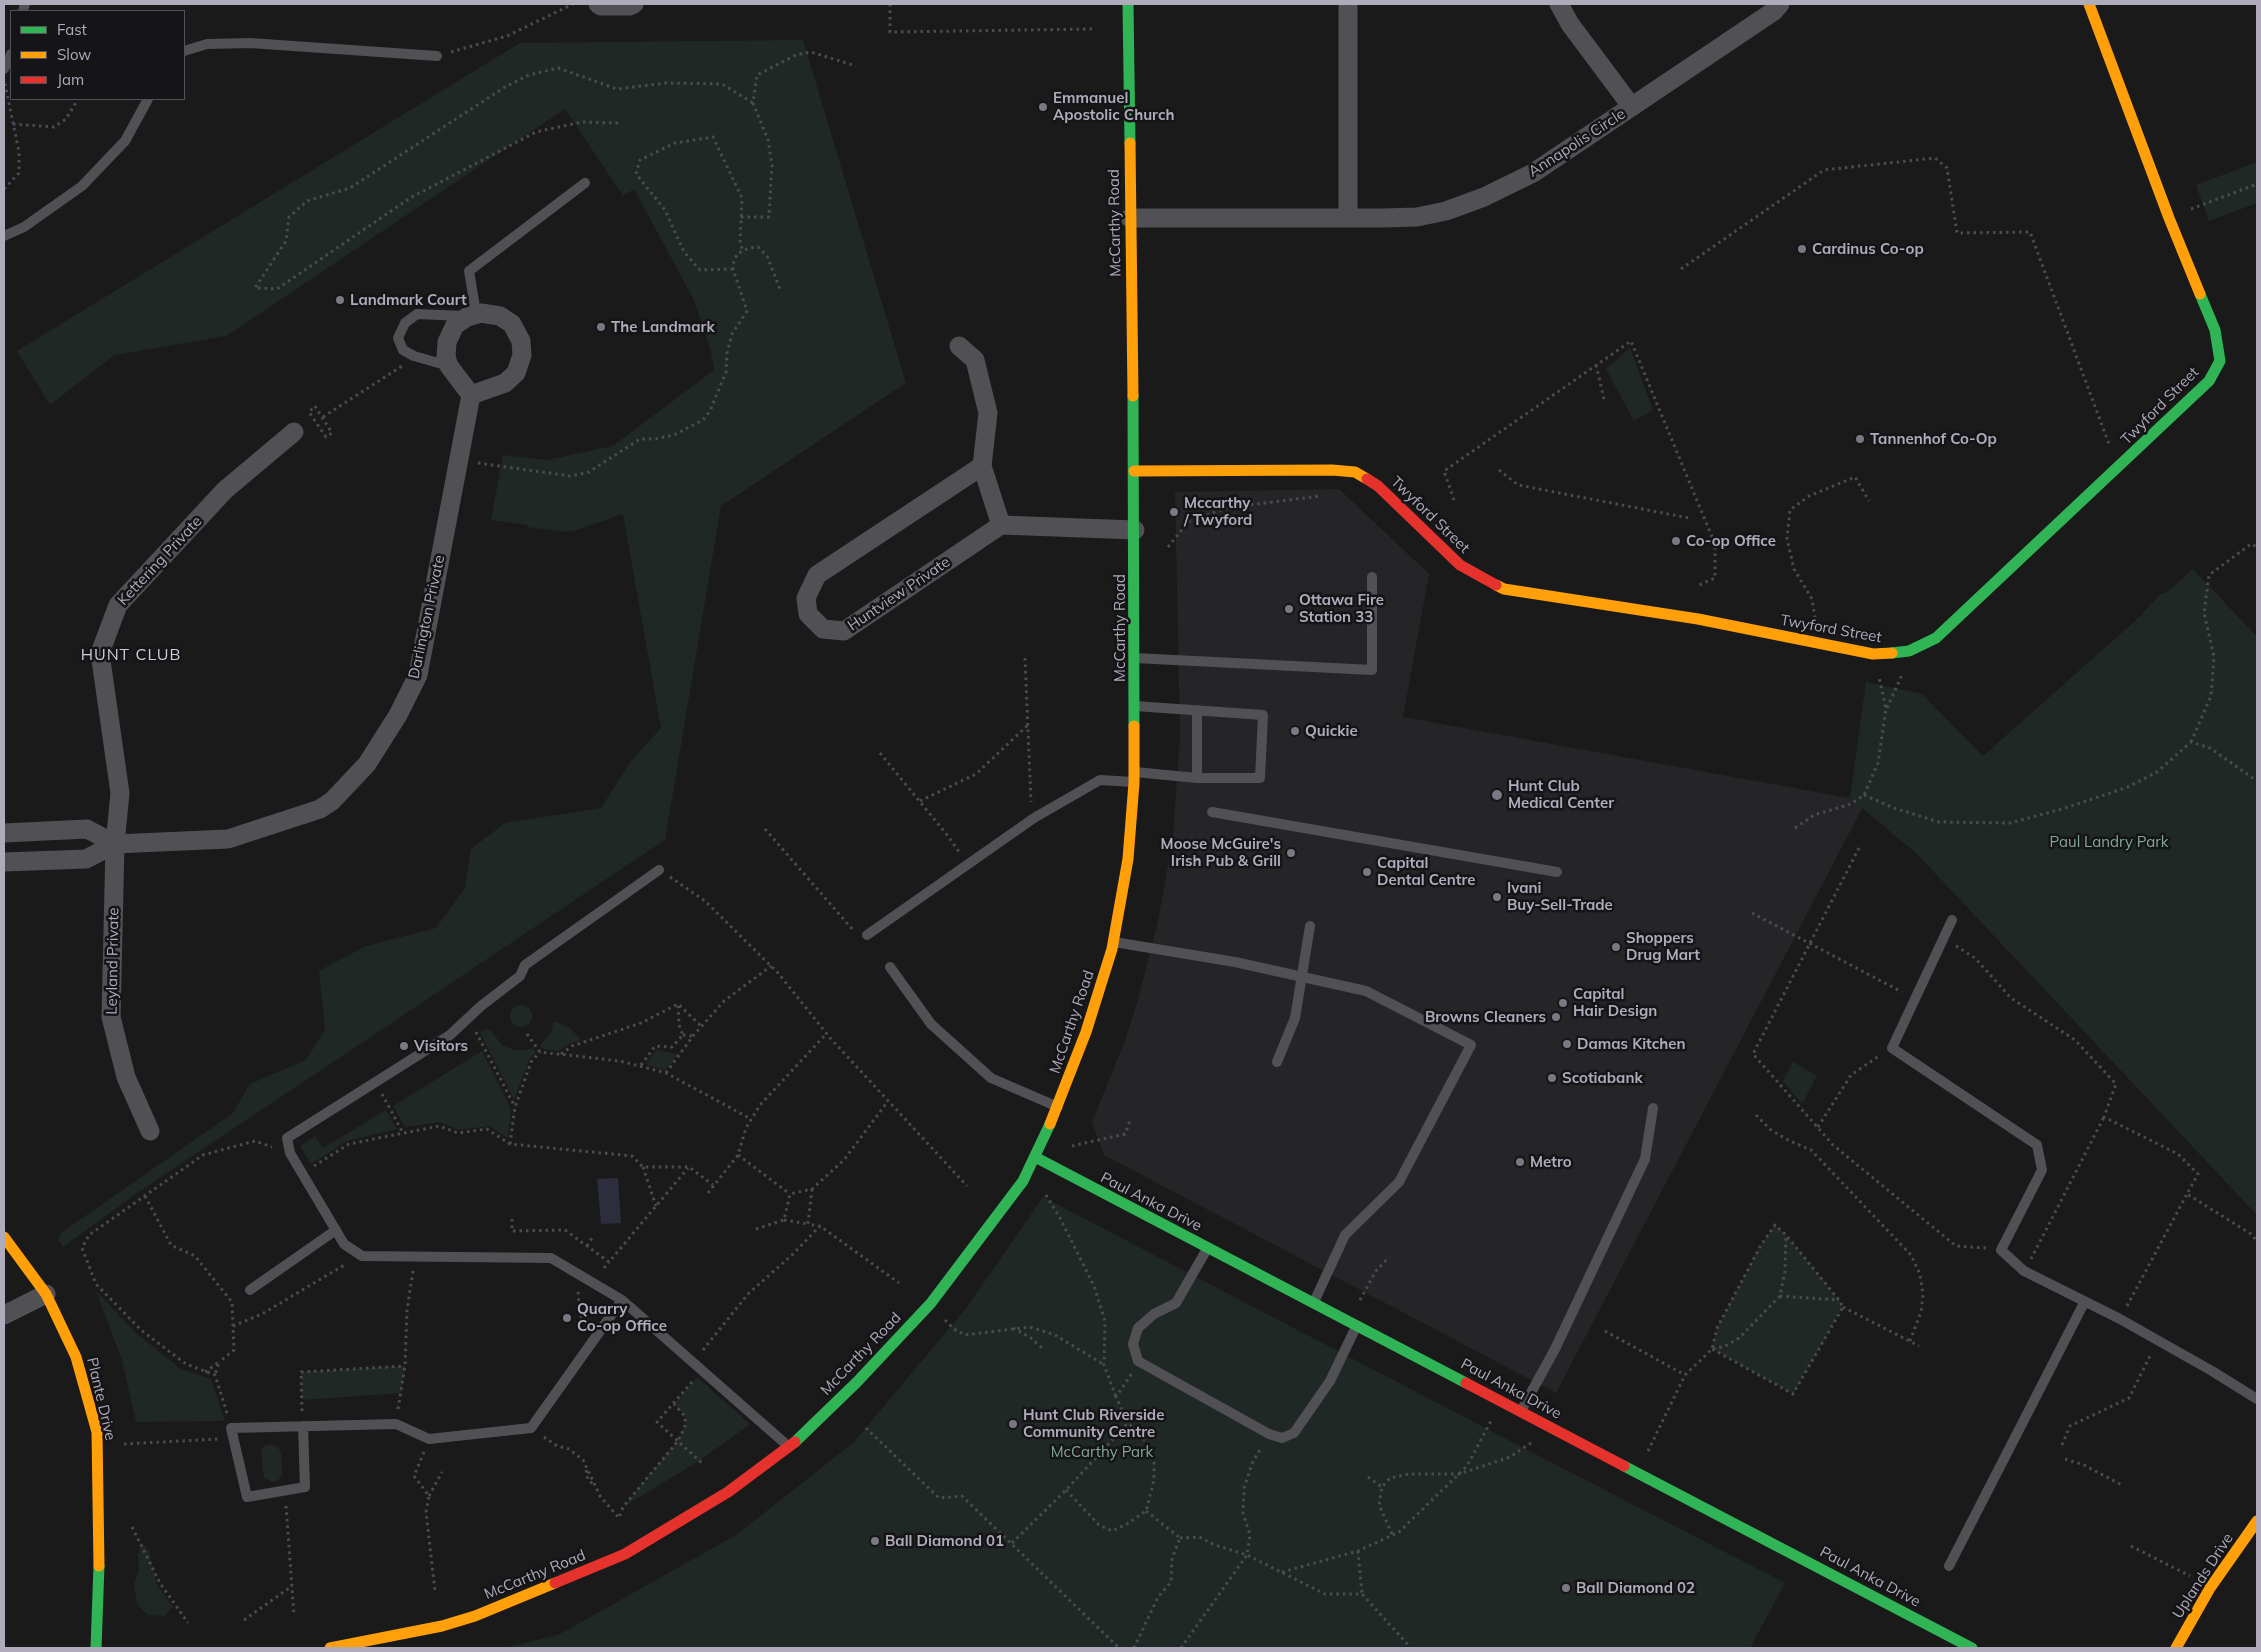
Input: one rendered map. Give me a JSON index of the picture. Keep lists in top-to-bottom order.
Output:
{
  "streets": {
    "street": [
      "Annapolis Circle",
      "McCarthy Road",
      "Twyford Street",
      "Kettering Private",
      "Huntview Private",
      "Darlington Private",
      "Leyland Private",
      "Paul Anka Drive",
      "Plante Drive",
      "Uplands Drive"
    ]
  },
  "crossings": [
    ["Annapolis Circle", "McCarthy Road"],
    ["McCarthy Road", "Twyford Street"],
    ["McCarthy Road", "Paul Anka Drive"],
    ["Kettering Private", "Darlington Private"],
    ["Kettering Private", "Leyland Private"],
    ["Darlington Private", "Leyland Private"]
  ],
  "districts": ["HUNT CLUB"],
  "parks": ["Paul Landry Park", "McCarthy Park"],
  "places": [
    "Emmanuel Apostolic Church",
    "Cardinus Co-op",
    "Landmark Court",
    "The Landmark",
    "Tannenhof Co-Op",
    "Mccarthy / Twyford",
    "Co-op Office",
    "Ottawa Fire Station 33",
    "Quickie",
    "Hunt Club Medical Center",
    "Moose McGuire's Irish Pub & Grill",
    "Capital Dental Centre",
    "Ivani Buy-Sell-Trade",
    "Shoppers Drug Mart",
    "Capital Hair Design",
    "Browns Cleaners",
    "Damas Kitchen",
    "Visitors",
    "Scotiabank",
    "Metro",
    "Quarry Co-op Office",
    "Hunt Club Riverside Community Centre",
    "Ball Diamond 01",
    "Ball Diamond 02"
  ],
  "legend": ["Fast", "Slow", "Jam"]
}
